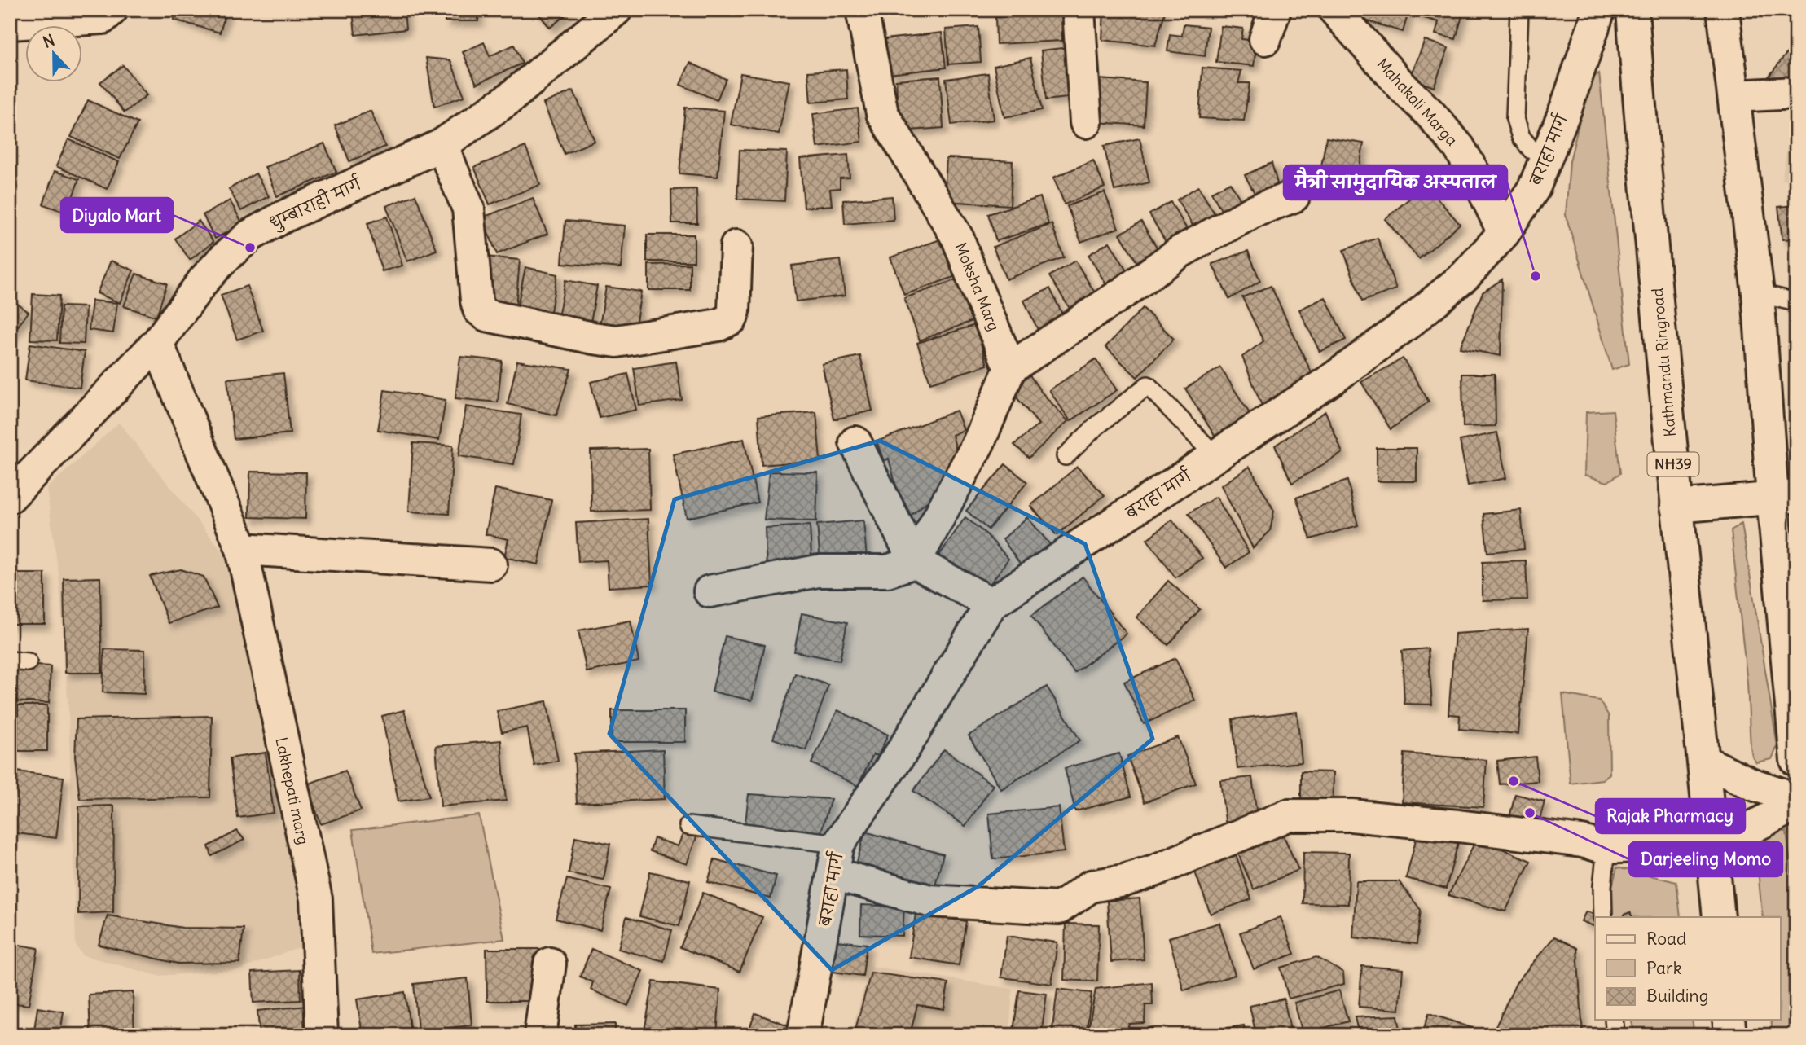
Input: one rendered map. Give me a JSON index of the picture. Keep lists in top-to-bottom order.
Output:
{
  "streets": {
    "main road": [
      "Mahakali Marga",
      "बराहा मार्ग",
      "धुम्बाराही मार्ग",
      "Moksha Marg",
      "Kathmandu Ringroad",
      "NH39",
      "Lakhepati marg"
    ]
  },
  "crossings": [
    ["Mahakali Marga", "बराहा मार्ग"],
    ["धुम्बाराही मार्ग", "Lakhepati marg"]
  ],
  "places": [
    "Diyalo Mart",
    "मैत्री सामुदायिक अस्पताल",
    "Rajak Pharmacy",
    "Darjeeling Momo"
  ],
  "legend": ["Road", "Park", "Building"],
  "north": "top"
}
